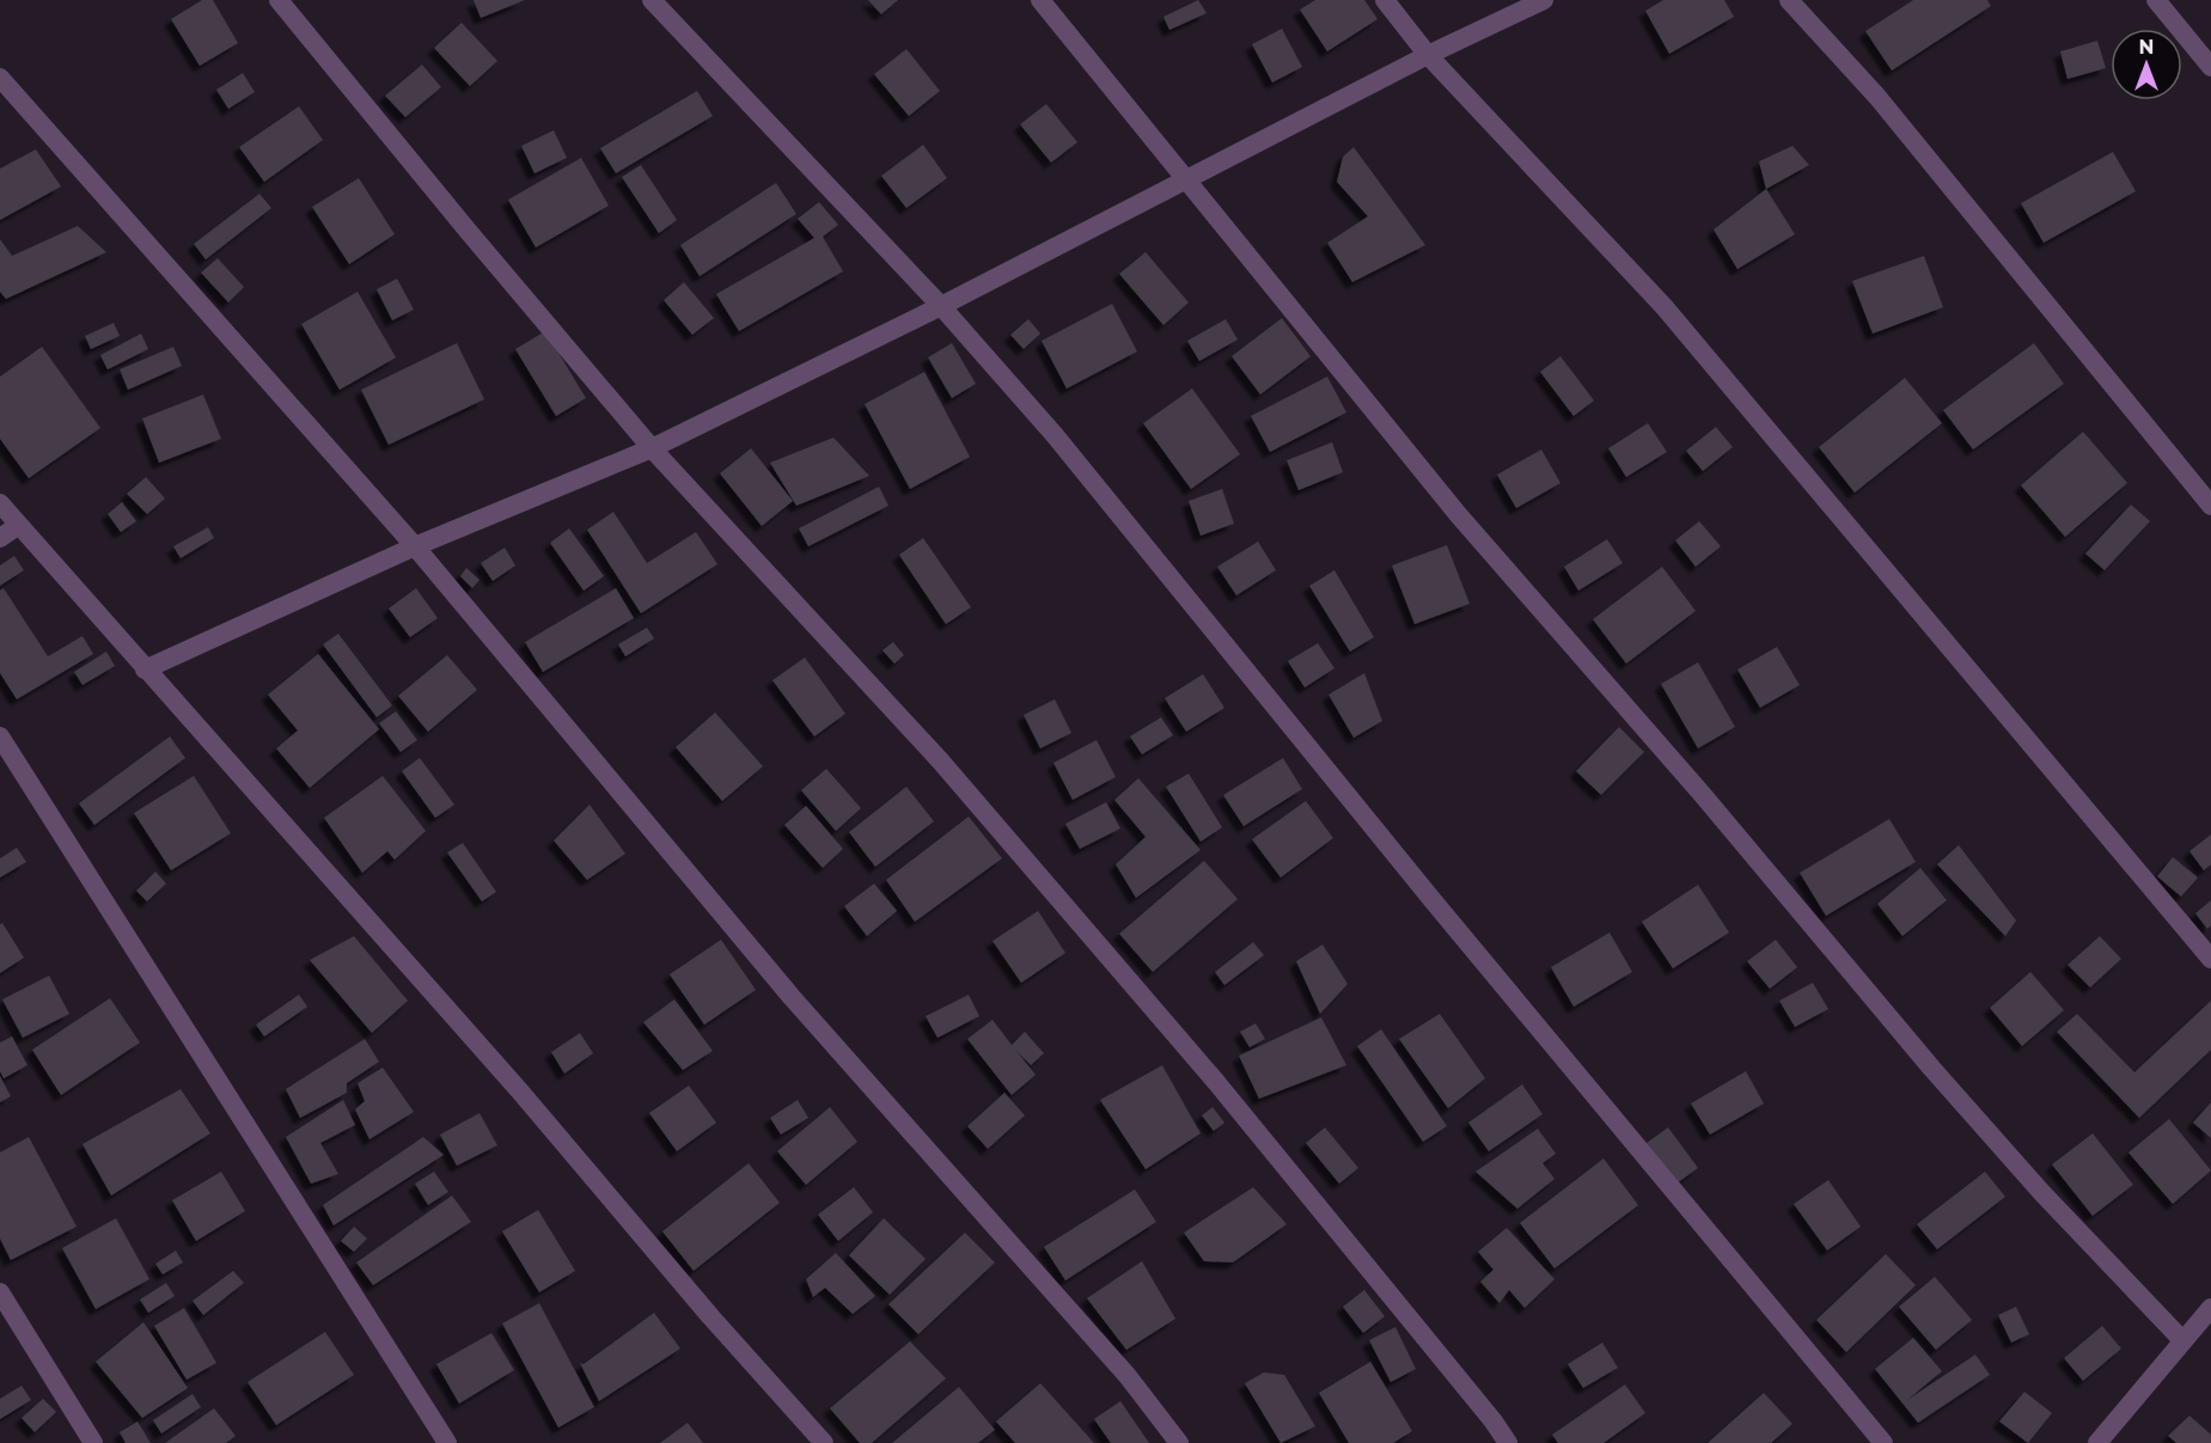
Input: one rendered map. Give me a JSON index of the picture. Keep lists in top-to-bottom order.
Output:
{
  "north": "top"
}
